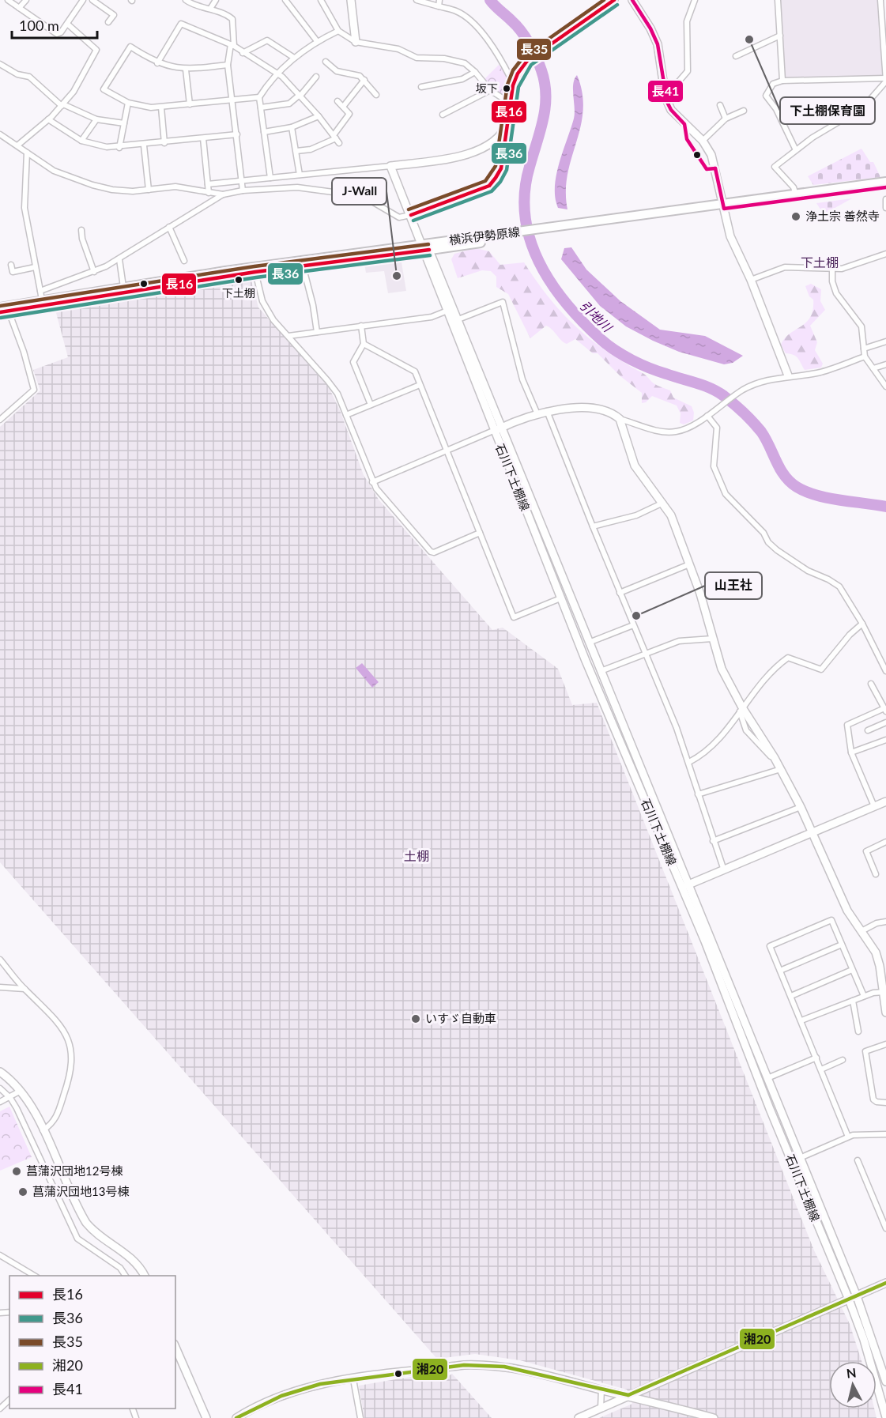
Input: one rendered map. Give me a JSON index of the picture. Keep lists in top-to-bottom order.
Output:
{
  "streets": {
    "main road": ["横浜伊勢原線"],
    "street": ["石川下土棚線"]
  },
  "crossings": [
    ["横浜伊勢原線", "石川下土棚線"]
  ],
  "districts": ["下土棚", "土棚"],
  "water": ["引地川"],
  "places": [
    "下土棚保育園",
    "坂下",
    "浄土宗 善然寺",
    "J-Wall",
    "下土棚",
    "山王社",
    "いすゞ自動車",
    "菖蒲沢団地12号棟",
    "菖蒲沢団地13号棟"
  ],
  "lines": [
    "transit line 長16",
    "transit line 長35",
    "transit line 長41",
    "transit line 長36",
    "transit line 湘20"
  ],
  "legend": [
    "長16",
    "長36",
    "長35",
    "湘20",
    "長41"
  ],
  "scale_bar": "100 m",
  "north": "top"
}
